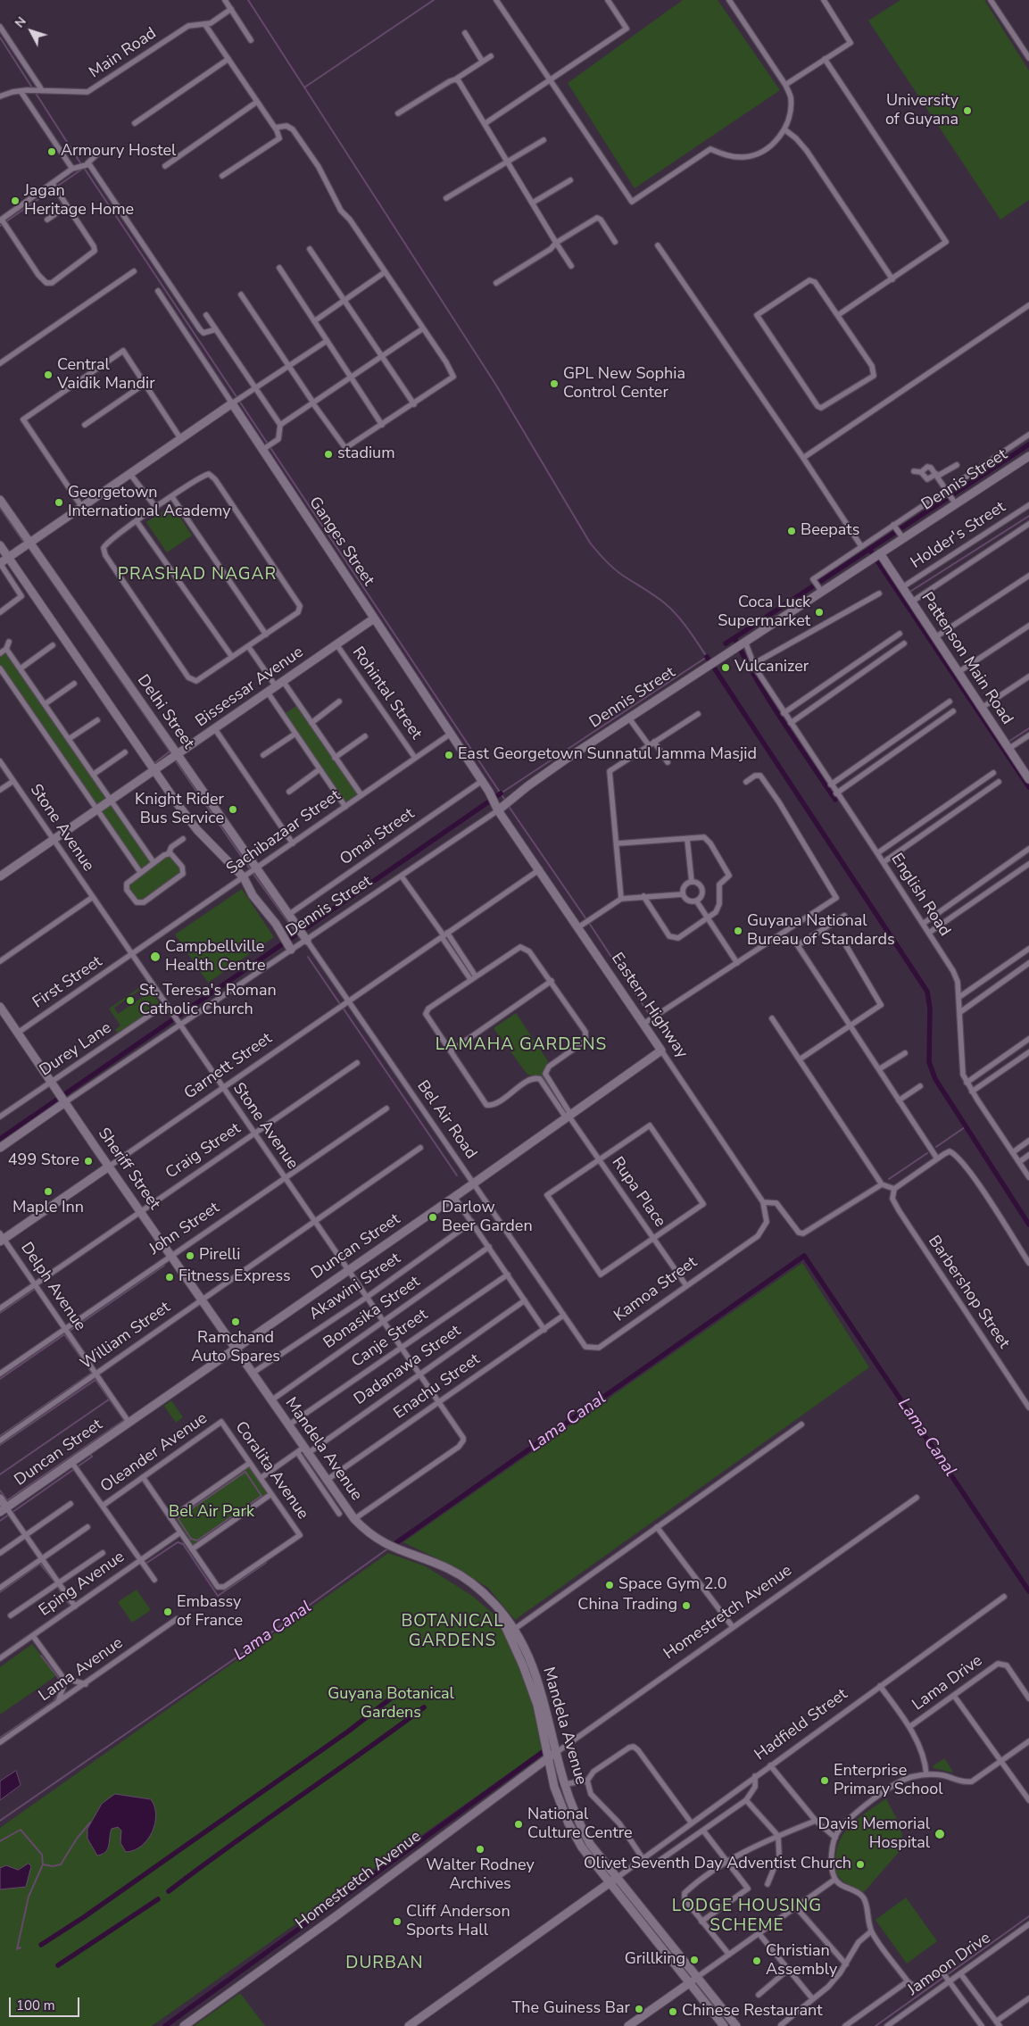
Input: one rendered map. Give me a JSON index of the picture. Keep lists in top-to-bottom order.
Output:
{
  "streets": {
    "street": [
      "Main Road",
      "Dennis Street",
      "Holder's Street",
      "Ganges Street",
      "Pattenson Main Road",
      "Bissessar Avenue",
      "Rohintal Street",
      "Delhi Street",
      "Stone Avenue",
      "Sachibazaar Street",
      "Omai Street",
      "English Road",
      "First Street",
      "Eastern Highway",
      "Durey Lane",
      "Garnett Street",
      "Bel Air Road",
      "Craig Street",
      "Sheriff Street",
      "Rupa Place",
      "John Street",
      "Duncan Street",
      "Delph Avenue",
      "Akawini Street",
      "Kamoa Street",
      "Barbershop Street",
      "Bonasika Street",
      "William Street",
      "Canje Street",
      "Dadanawa Street",
      "Enachu Street",
      "Mandela Avenue",
      "Oleander Avenue",
      "Coralita Avenue",
      "Eping Avenue",
      "Homestretch Avenue",
      "Lama Avenue",
      "Lama Drive",
      "Hadfield Street",
      "Jamoon Drive"
    ]
  },
  "crossings": [
    ["Dennis Street", "Ganges Street"],
    ["Dennis Street", "Pattenson Main Road"],
    ["Dennis Street", "Delhi Street"],
    ["Dennis Street", "Stone Avenue"],
    ["Dennis Street", "English Road"],
    ["Dennis Street", "Eastern Highway"],
    ["Dennis Street", "Bel Air Road"],
    ["Dennis Street", "Sheriff Street"],
    ["Holder's Street", "Pattenson Main Road"],
    ["Ganges Street", "Bissessar Avenue"],
    ["Ganges Street", "Sachibazaar Street"],
    ["Ganges Street", "Omai Street"],
    ["Ganges Street", "Eastern Highway"],
    ["Bissessar Avenue", "Rohintal Street"],
    ["Bissessar Avenue", "Delhi Street"],
    ["Bissessar Avenue", "Stone Avenue"],
    ["Rohintal Street", "Sachibazaar Street"],
    ["Delhi Street", "Sachibazaar Street"],
    ["Delhi Street", "Omai Street"],
    ["Delhi Street", "Bel Air Road"],
    ["Stone Avenue", "Sachibazaar Street"],
    ["Stone Avenue", "First Street"],
    ["Stone Avenue", "Durey Lane"],
    ["Stone Avenue", "Garnett Street"],
    ["Stone Avenue", "Craig Street"],
    ["Stone Avenue", "John Street"],
    ["Stone Avenue", "Duncan Street"],
    ["Stone Avenue", "Akawini Street"],
    ["Stone Avenue", "Bonasika Street"],
    ["Stone Avenue", "William Street"],
    ["Stone Avenue", "Canje Street"],
    ["Stone Avenue", "Dadanawa Street"],
    ["Stone Avenue", "Enachu Street"],
    ["Stone Avenue", "Mandela Avenue"],
    ["Sachibazaar Street", "First Street"],
    ["First Street", "Sheriff Street"],
    ["Eastern Highway", "Garnett Street"],
    ["Eastern Highway", "Duncan Street"],
    ["Eastern Highway", "Kamoa Street"],
    ["Durey Lane", "Sheriff Street"],
    ["Garnett Street", "Bel Air Road"],
    ["Garnett Street", "Sheriff Street"],
    ["Garnett Street", "Delph Avenue"],
    ["Bel Air Road", "Duncan Street"],
    ["Bel Air Road", "Kamoa Street"],
    ["Bel Air Road", "Enachu Street"],
    ["Craig Street", "Sheriff Street"],
    ["Craig Street", "Delph Avenue"],
    ["Sheriff Street", "John Street"],
    ["Sheriff Street", "Duncan Street"],
    ["Sheriff Street", "William Street"],
    ["Sheriff Street", "Mandela Avenue"],
    ["Rupa Place", "Duncan Street"],
    ["Rupa Place", "Kamoa Street"],
    ["John Street", "Delph Avenue"],
    ["Duncan Street", "Delph Avenue"],
    ["Duncan Street", "Mandela Avenue"],
    ["Delph Avenue", "William Street"],
    ["Akawini Street", "Mandela Avenue"],
    ["Kamoa Street", "Enachu Street"],
    ["Bonasika Street", "Mandela Avenue"],
    ["Canje Street", "Mandela Avenue"],
    ["Dadanawa Street", "Mandela Avenue"],
    ["Dadanawa Street", "Coralita Avenue"],
    ["Enachu Street", "Mandela Avenue"],
    ["Mandela Avenue", "Homestretch Avenue"],
    ["Mandela Avenue", "Hadfield Street"],
    ["Oleander Avenue", "Coralita Avenue"]
  ],
  "districts": [
    "PRASHAD NAGAR",
    "LAMAHA GARDENS",
    "BOTANICAL GARDENS",
    "LODGE HOUSING SCHEME",
    "DURBAN"
  ],
  "water": ["Lama Canal"],
  "parks": ["Bel Air Park", "Guyana Botanical Gardens"],
  "places": [
    "University of Guyana",
    "Armoury Hostel",
    "Jagan Heritage Home",
    "Central Vaidik Mandir",
    "GPL New Sophia Control Center",
    "stadium",
    "Georgetown International Academy",
    "Beepats",
    "Coca Luck Supermarket",
    "Vulcanizer",
    "East Georgetown Sunnatul Jamma Masjid",
    "Knight Rider Bus Service",
    "Guyana National Bureau of Standards",
    "Campbellville Health Centre",
    "St. Teresa's Roman Catholic Church",
    "499 Store",
    "Maple Inn",
    "Darlow Beer Garden",
    "Pirelli",
    "Fitness Express",
    "Ramchand Auto Spares",
    "Space Gym 2.0",
    "China Trading",
    "Embassy of France",
    "Enterprise Primary School",
    "National Culture Centre",
    "Davis Memorial Hospital",
    "Walter Rodney Archives",
    "Olivet Seventh Day Adventist Church",
    "Cliff Anderson Sports Hall",
    "Grillking",
    "Christian Assembly",
    "The Guiness Bar",
    "Chinese Restaurant"
  ],
  "scale_bar": "100 m",
  "north": "top left"
}
